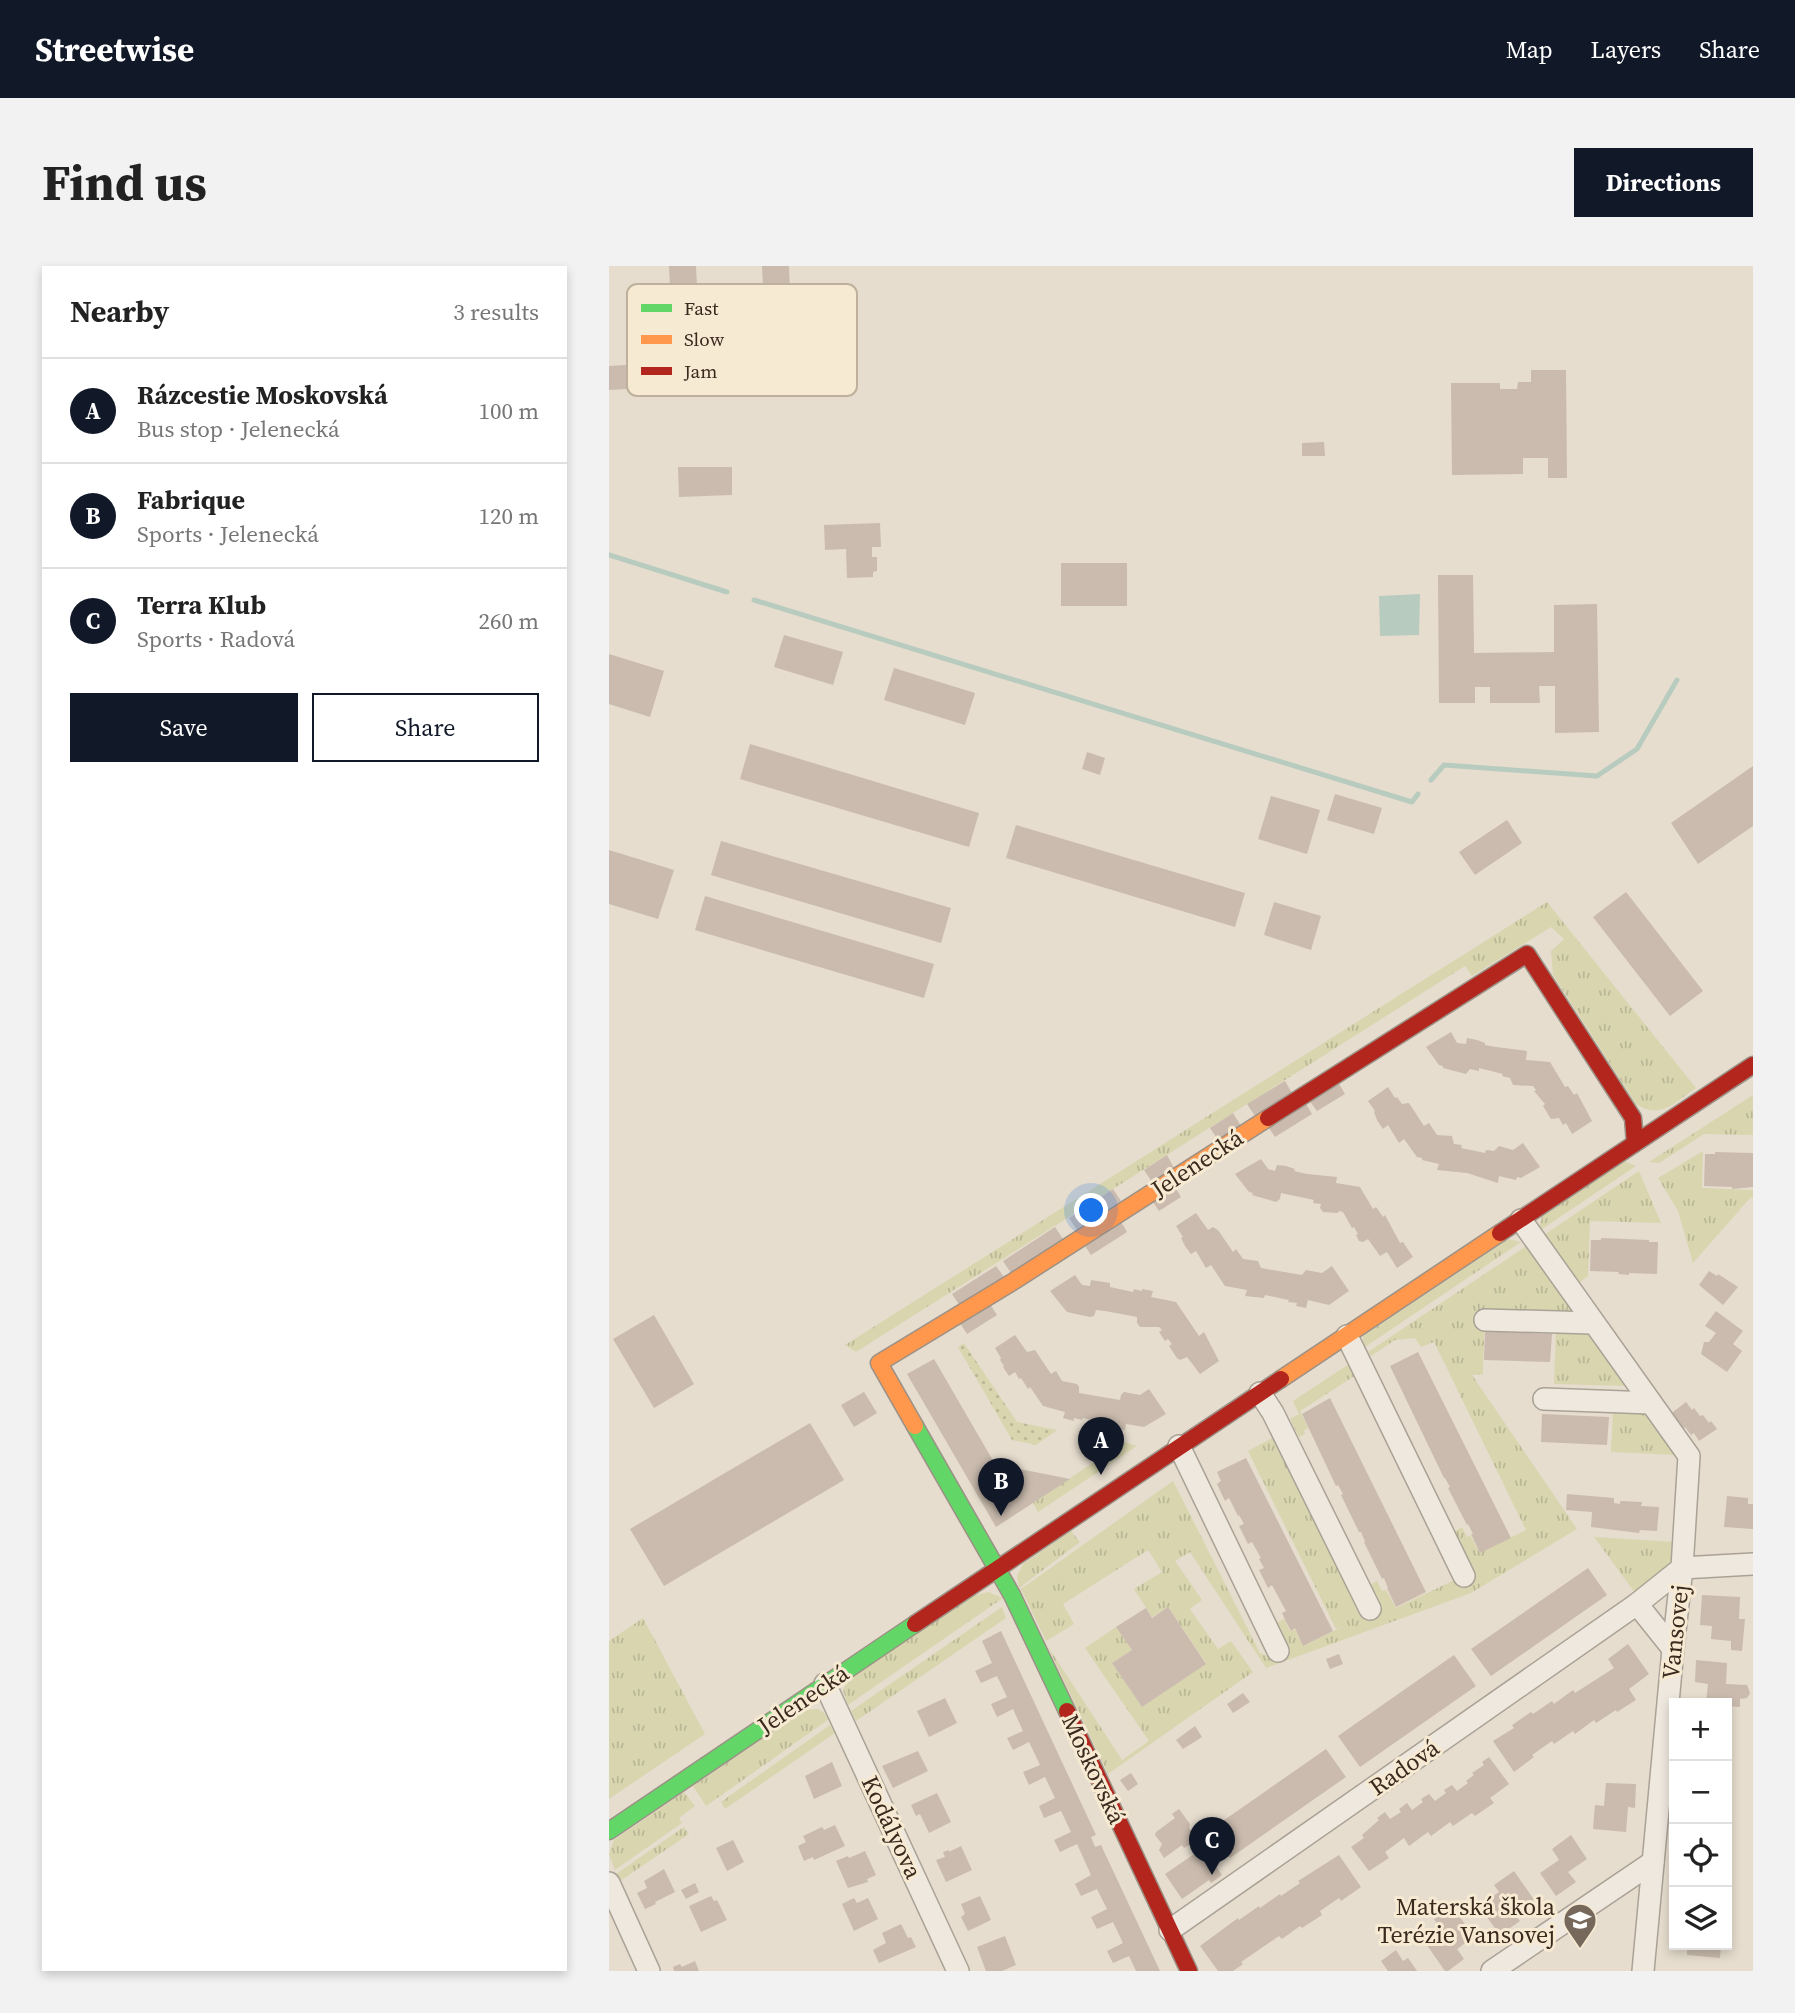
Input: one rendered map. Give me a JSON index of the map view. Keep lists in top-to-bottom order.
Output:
{
  "streets": {
    "street": [
      "Jelenecká",
      "Vansovej",
      "Radová",
      "Moskovská",
      "Kodályova"
    ]
  },
  "crossings": [
    ["Jelenecká", "Moskovská"],
    ["Jelenecká", "Kodályova"],
    ["Vansovej", "Radová"],
    ["Radová", "Moskovská"]
  ],
  "places": {
    "school or university": ["Materská škola Terézie Vansovej"]
  },
  "legend": ["Fast", "Slow", "Jam"],
  "page": {
    "header": "Streetwise",
    "nav": ["Map", "Layers", "Share"],
    "buttons": [
      "Directions",
      ["Save", "Share"]
    ],
    "title": "Find us",
    "heading": ["Nearby", "3 results"],
    "list": [
      {
        "mark": "A",
        "name": "Rázcestie Moskovská",
        "note": "Bus stop · Jelenecká",
        "value": "100 m"
      },
      {
        "mark": "B",
        "name": "Fabrique",
        "note": "Sports · Jelenecká",
        "value": "120 m"
      },
      {
        "mark": "C",
        "name": "Terra Klub",
        "note": "Sports · Radová",
        "value": "260 m"
      }
    ],
    "pins": ["A", "B", "C"],
    "map_buttons": ["+", "−"]
  }
}
